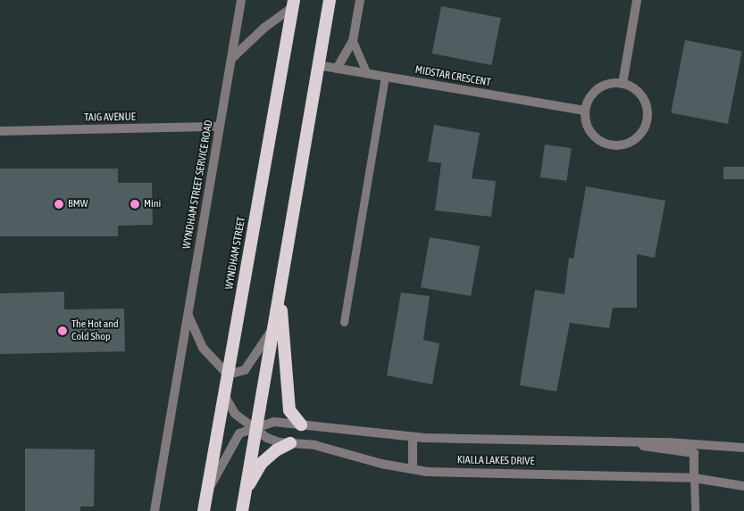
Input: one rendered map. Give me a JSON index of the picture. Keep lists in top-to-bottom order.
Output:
{
  "streets": {
    "highway": ["WYNDHAM STREET"],
    "street": [
      "MIDSTAR CRESCENT",
      "TAIG AVENUE",
      "WYNDHAM STREET SERVICE ROAD",
      "KIALLA LAKES DRIVE"
    ]
  },
  "crossings": [
    ["TAIG AVENUE", "WYNDHAM STREET SERVICE ROAD"],
    ["WYNDHAM STREET", "KIALLA LAKES DRIVE"]
  ],
  "places": ["BMW", "Mini", "The Hot and Cold Shop"]
}
